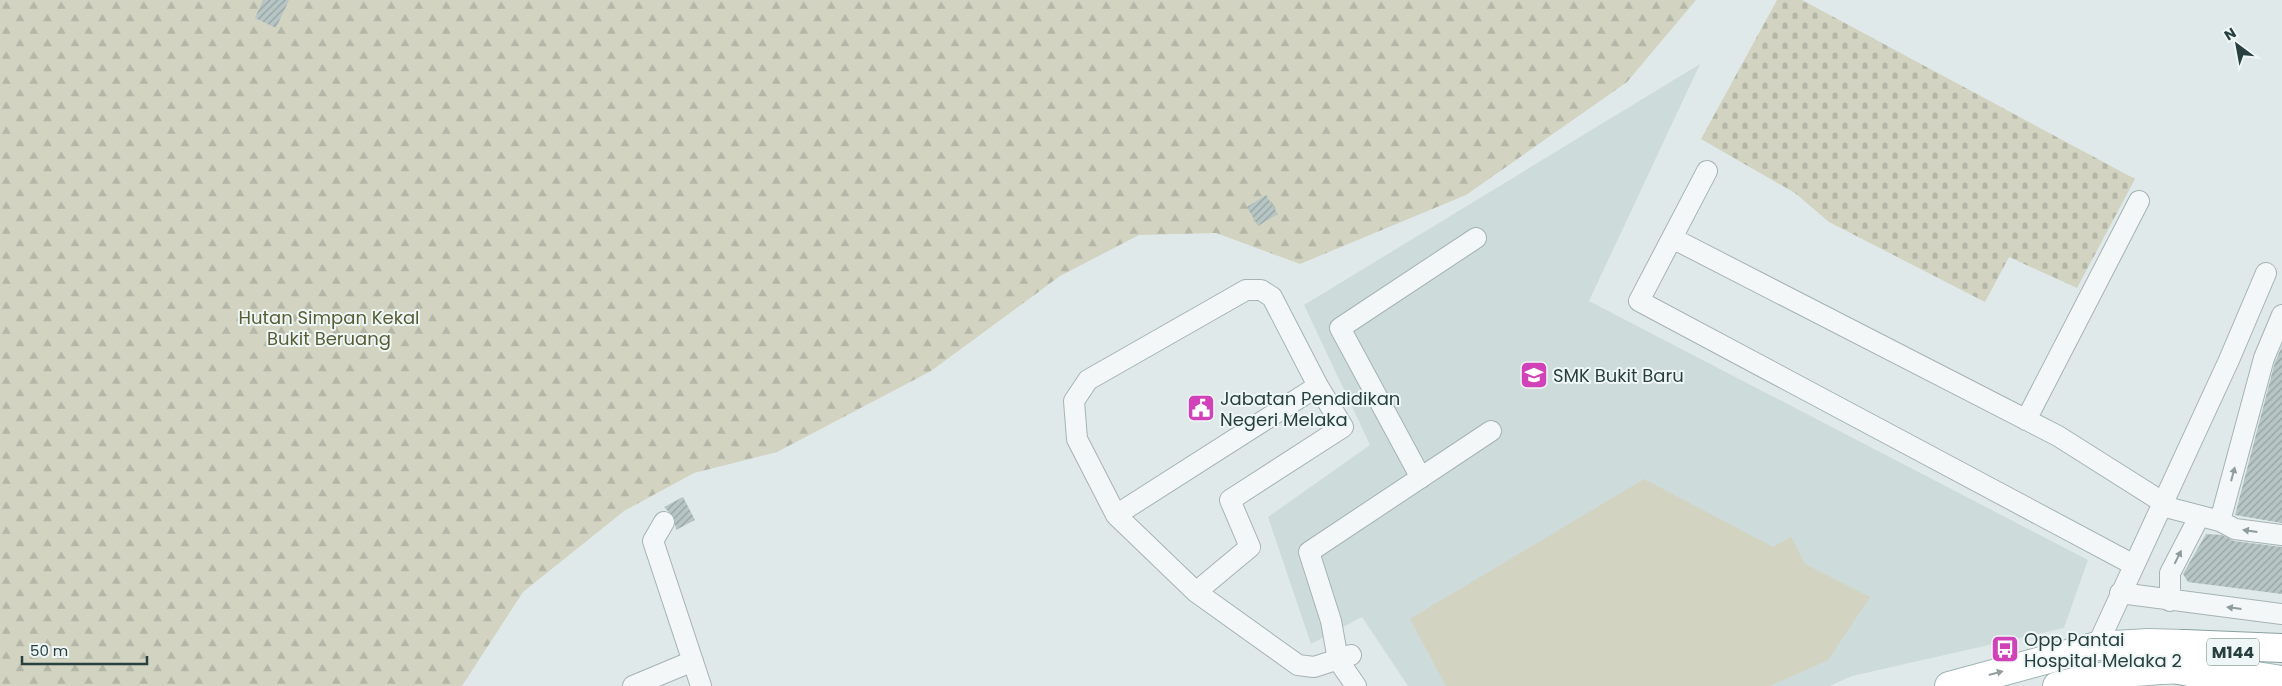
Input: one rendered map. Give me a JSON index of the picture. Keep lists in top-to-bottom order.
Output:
{
  "streets": {
    "main road": ["M144"]
  },
  "parks": ["Hutan Simpan Kekal Bukit Beruang"],
  "places": {
    "school or university": ["SMK Bukit Baru"],
    "public building": ["Jabatan Pendidikan Negeri Melaka"],
    "bus stop": ["Opp Pantai Hospital Melaka 2"]
  },
  "scale_bar": "50 m",
  "north": "top left"
}
